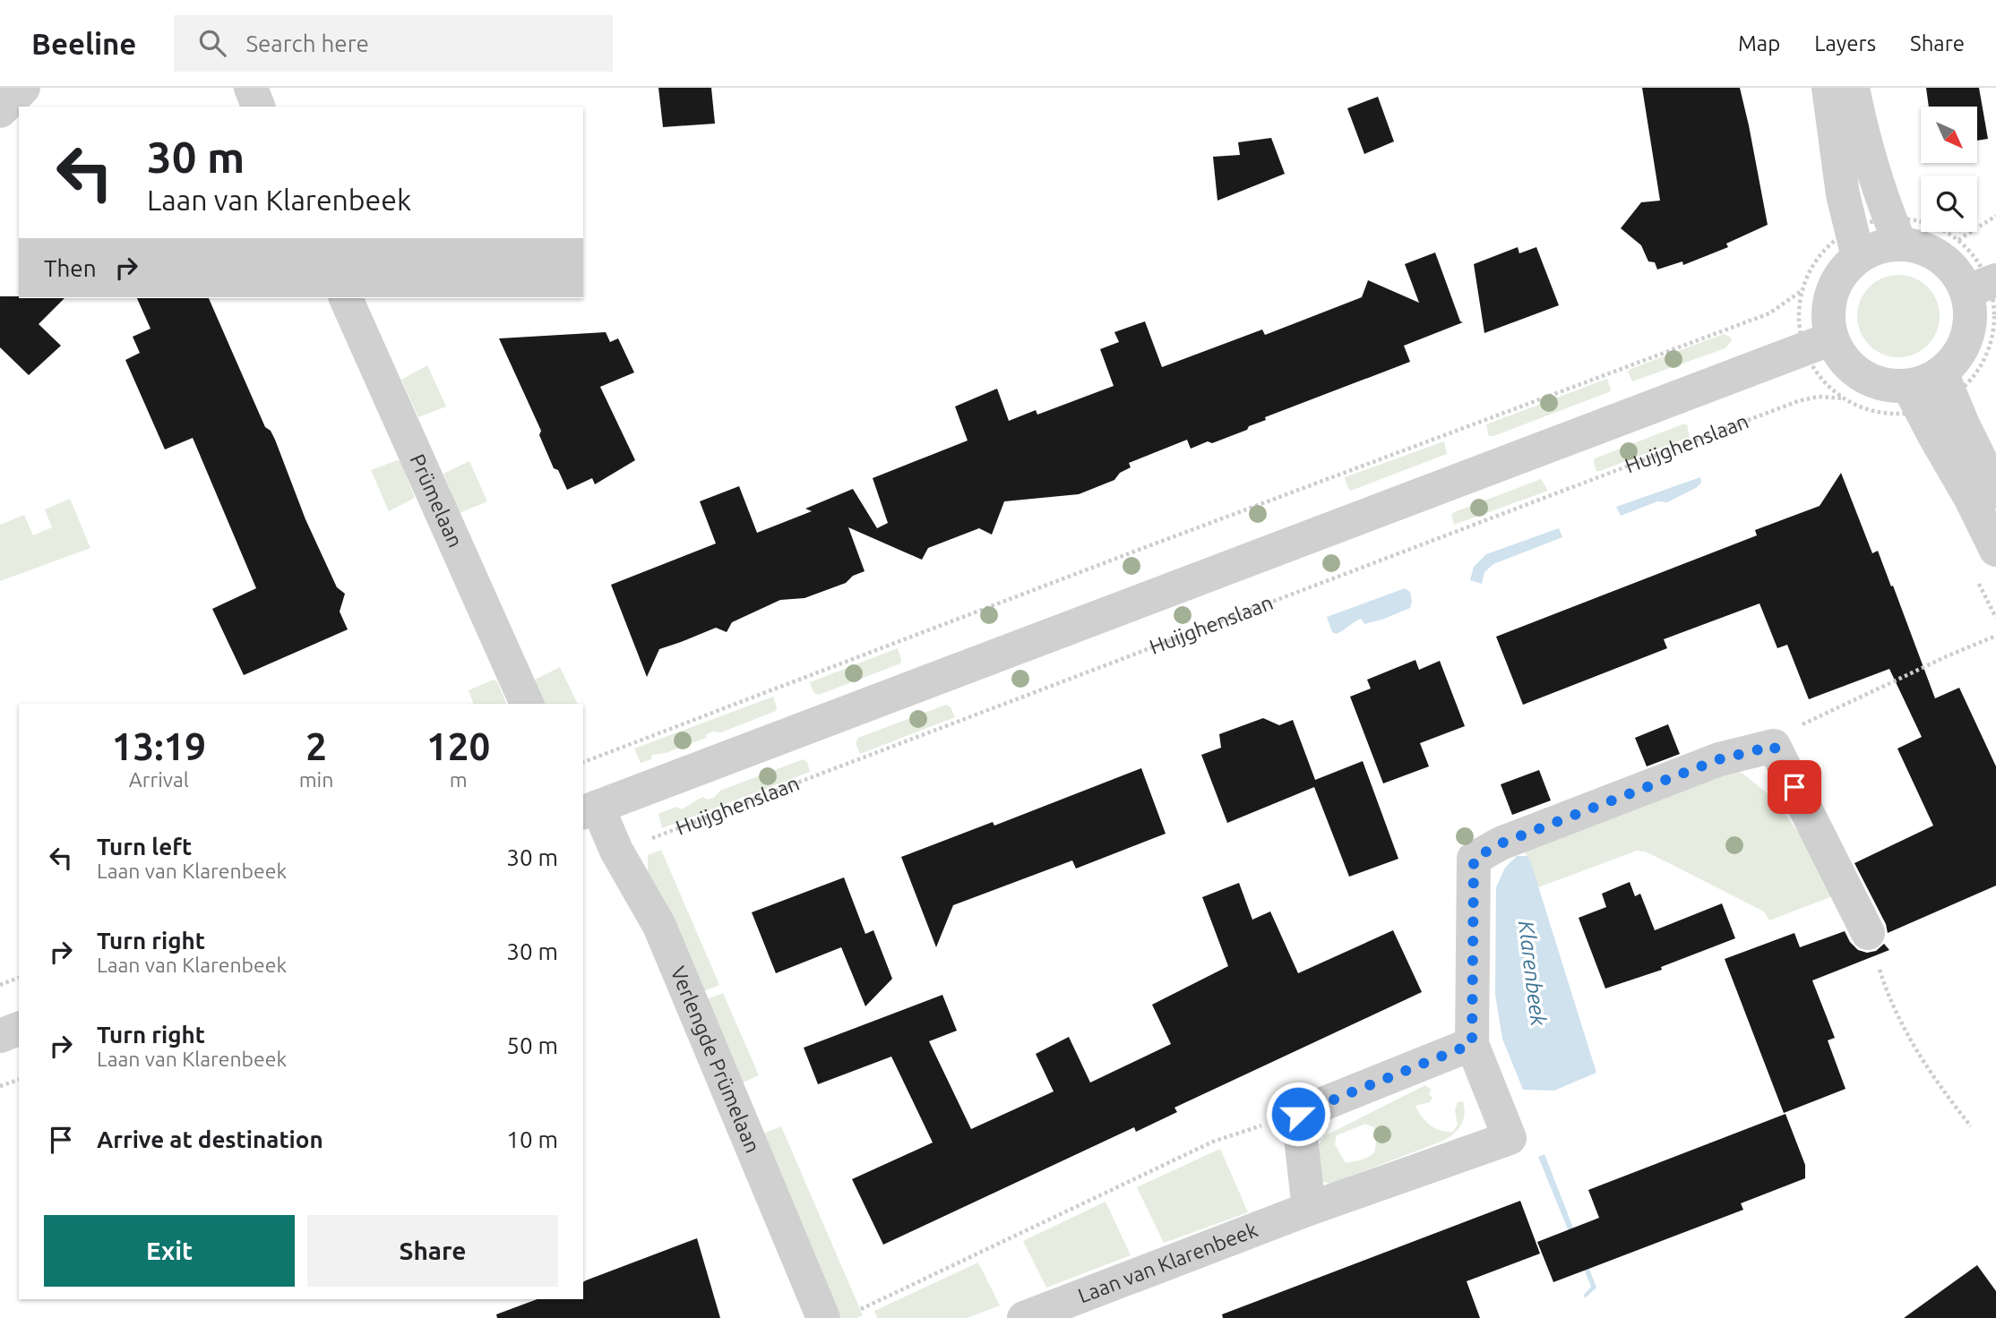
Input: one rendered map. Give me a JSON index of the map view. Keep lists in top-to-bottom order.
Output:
{
  "streets": {
    "street": ["Prümelaan", "Verlengde Prümelaan", "Laan van Klarenbeek"],
    "path": ["Huijghenslaan"]
  },
  "crossings": [
    ["Huijghenslaan", "Verlengde Prümelaan"]
  ],
  "water": ["Klarenbeek"],
  "north": "bottom right",
  "page": {
    "header": "Beeline",
    "search": "Search here",
    "nav": ["Map", "Layers", "Share"],
    "turn": ["30 m", "Laan van Klarenbeek"],
    "then": "Then",
    "eta": [
      "13:19",
      "Arrival",
      "2",
      "min",
      "120",
      "m"
    ],
    "list": [
      {
        "name": "Turn left",
        "note": "Laan van Klarenbeek",
        "value": "30 m"
      },
      {
        "name": "Turn right",
        "note": "Laan van Klarenbeek",
        "value": "30 m"
      },
      {
        "name": "Turn right",
        "note": "Laan van Klarenbeek",
        "value": "50 m"
      },
      {
        "name": "Arrive at destination",
        "value": "10 m"
      }
    ],
    "buttons": ["Exit", "Share"]
  }
}
